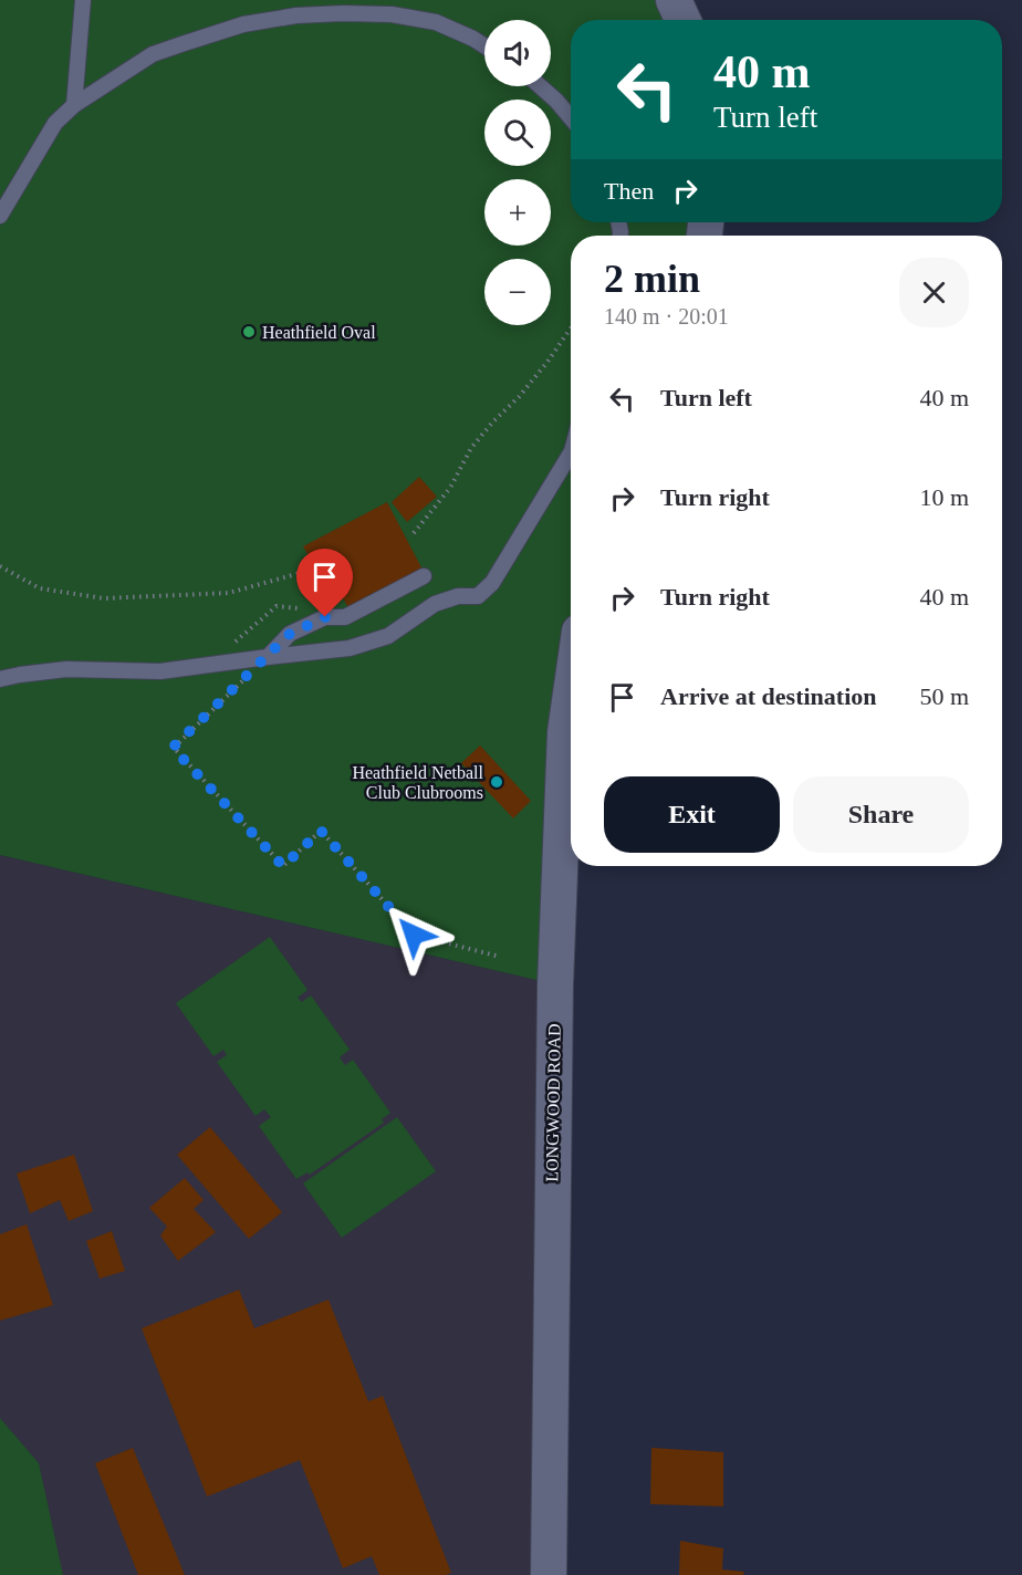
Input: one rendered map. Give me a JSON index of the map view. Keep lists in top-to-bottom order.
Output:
{
  "streets": {
    "street": ["LONGWOOD ROAD"]
  },
  "places": ["Heathfield Oval", "Heathfield Netball Club Clubrooms"],
  "page": {
    "map_buttons": ["+", "−"],
    "turn": ["40 m", "Turn left"],
    "then": "Then",
    "heading": ["2 min", "140 m · 20:01"],
    "list": [
      {
        "name": "Turn left",
        "value": "40 m"
      },
      {
        "name": "Turn right",
        "value": "10 m"
      },
      {
        "name": "Turn right",
        "value": "40 m"
      },
      {
        "name": "Arrive at destination",
        "value": "50 m"
      }
    ],
    "buttons": ["Exit", "Share"]
  }
}
